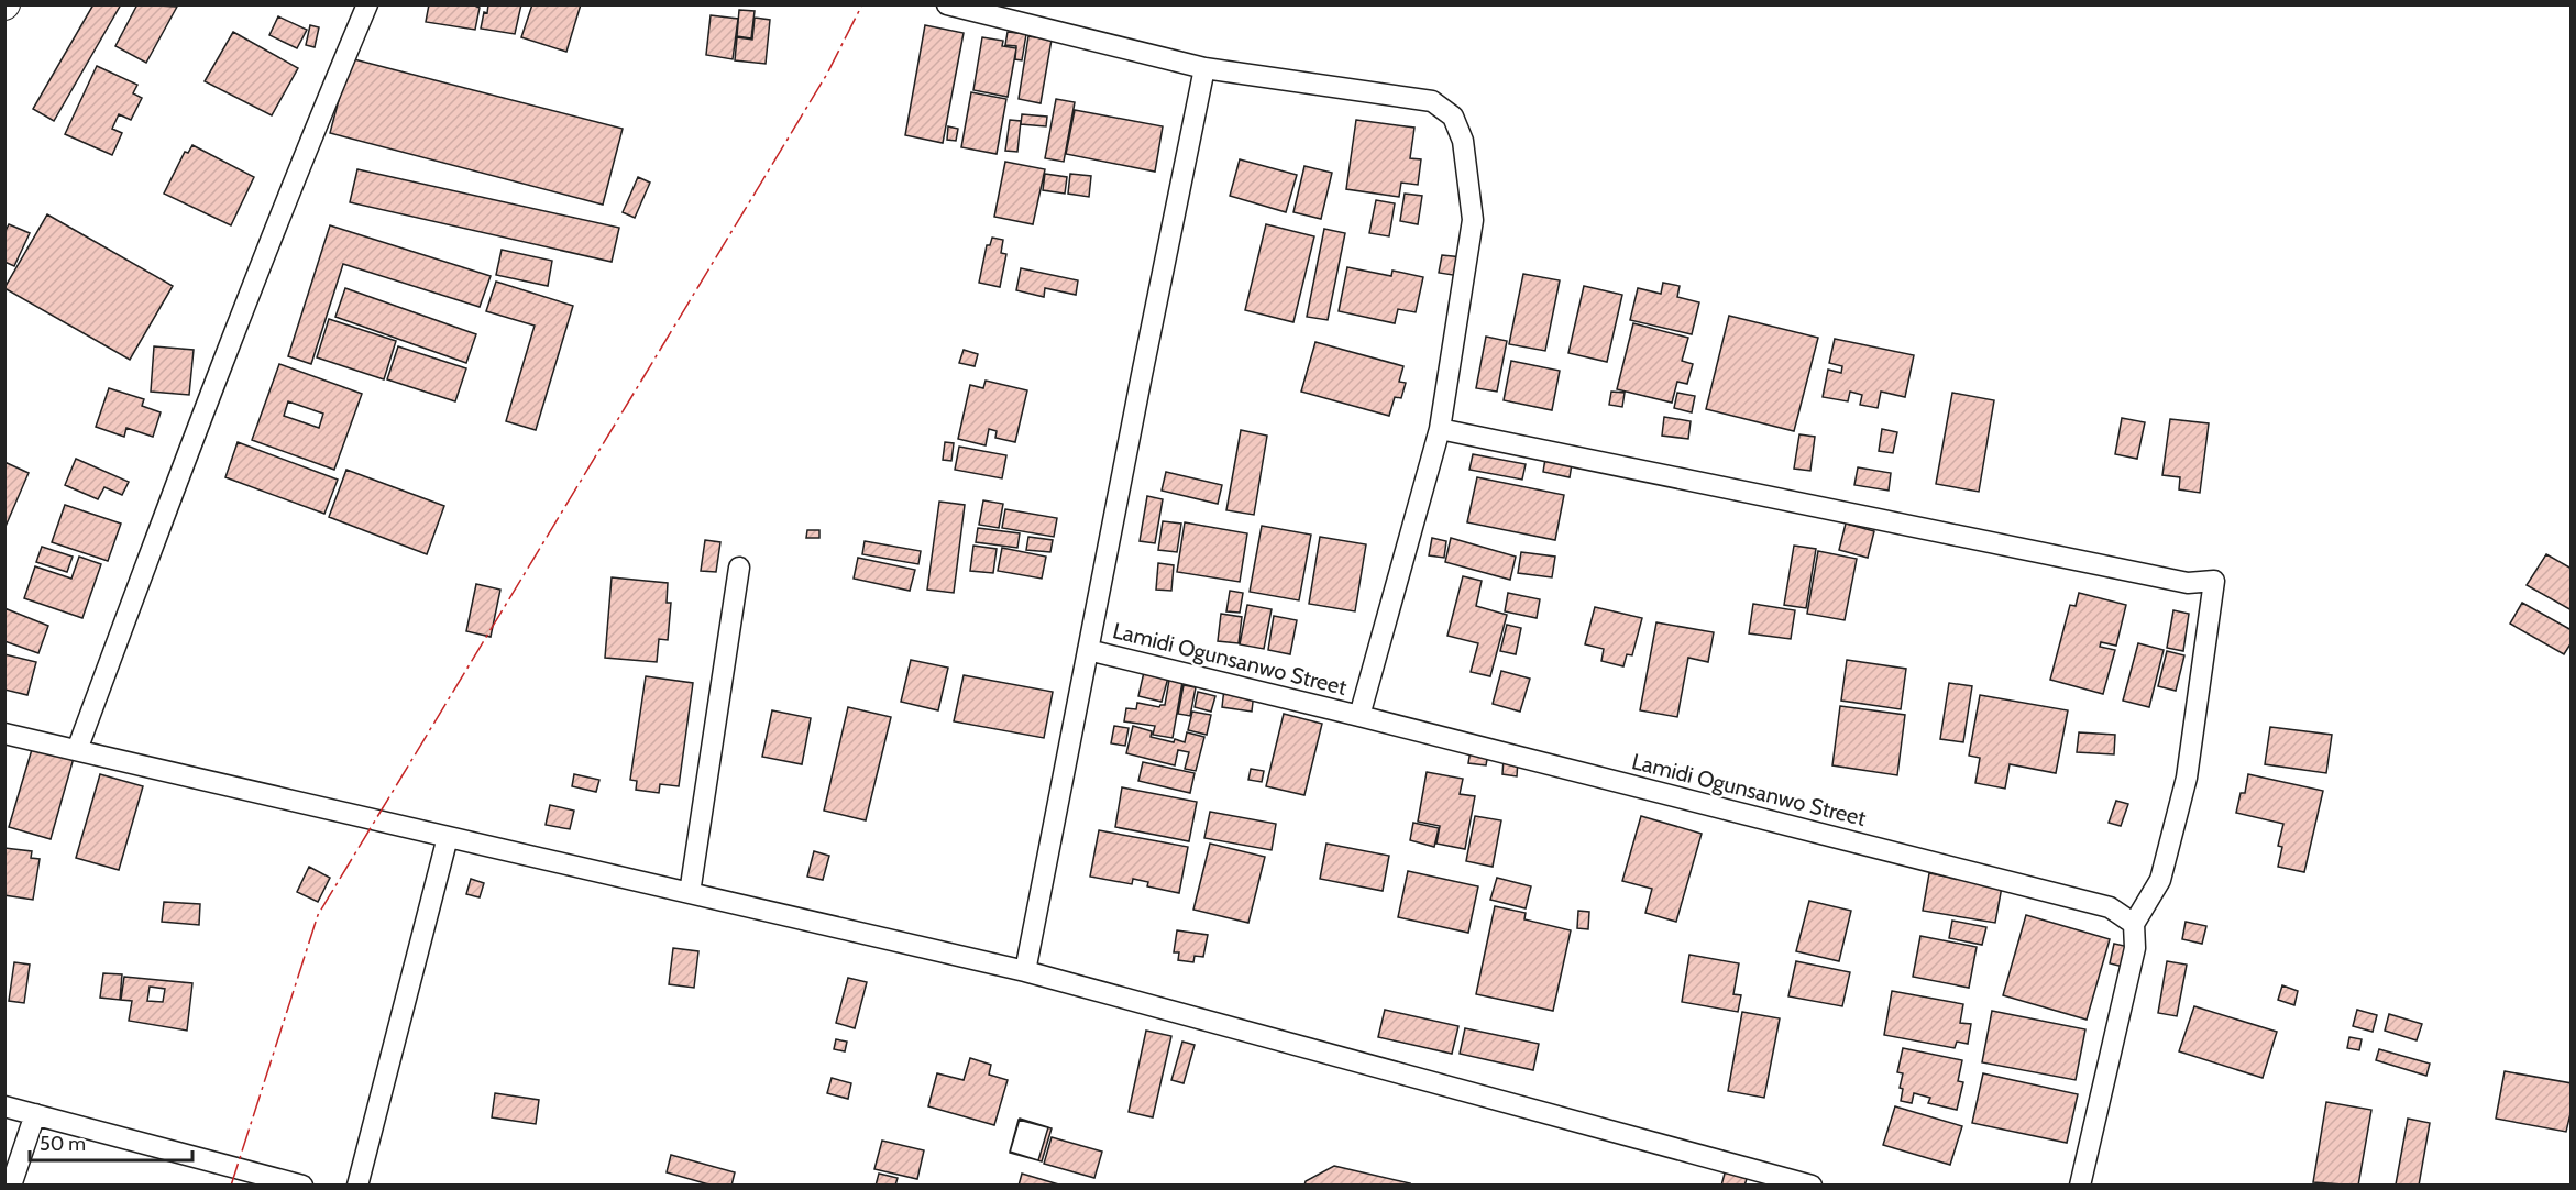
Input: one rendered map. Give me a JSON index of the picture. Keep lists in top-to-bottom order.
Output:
{
  "streets": {
    "street": ["Lamidi Ogunsanwo Street"]
  },
  "scale_bar": "50 m"
}
